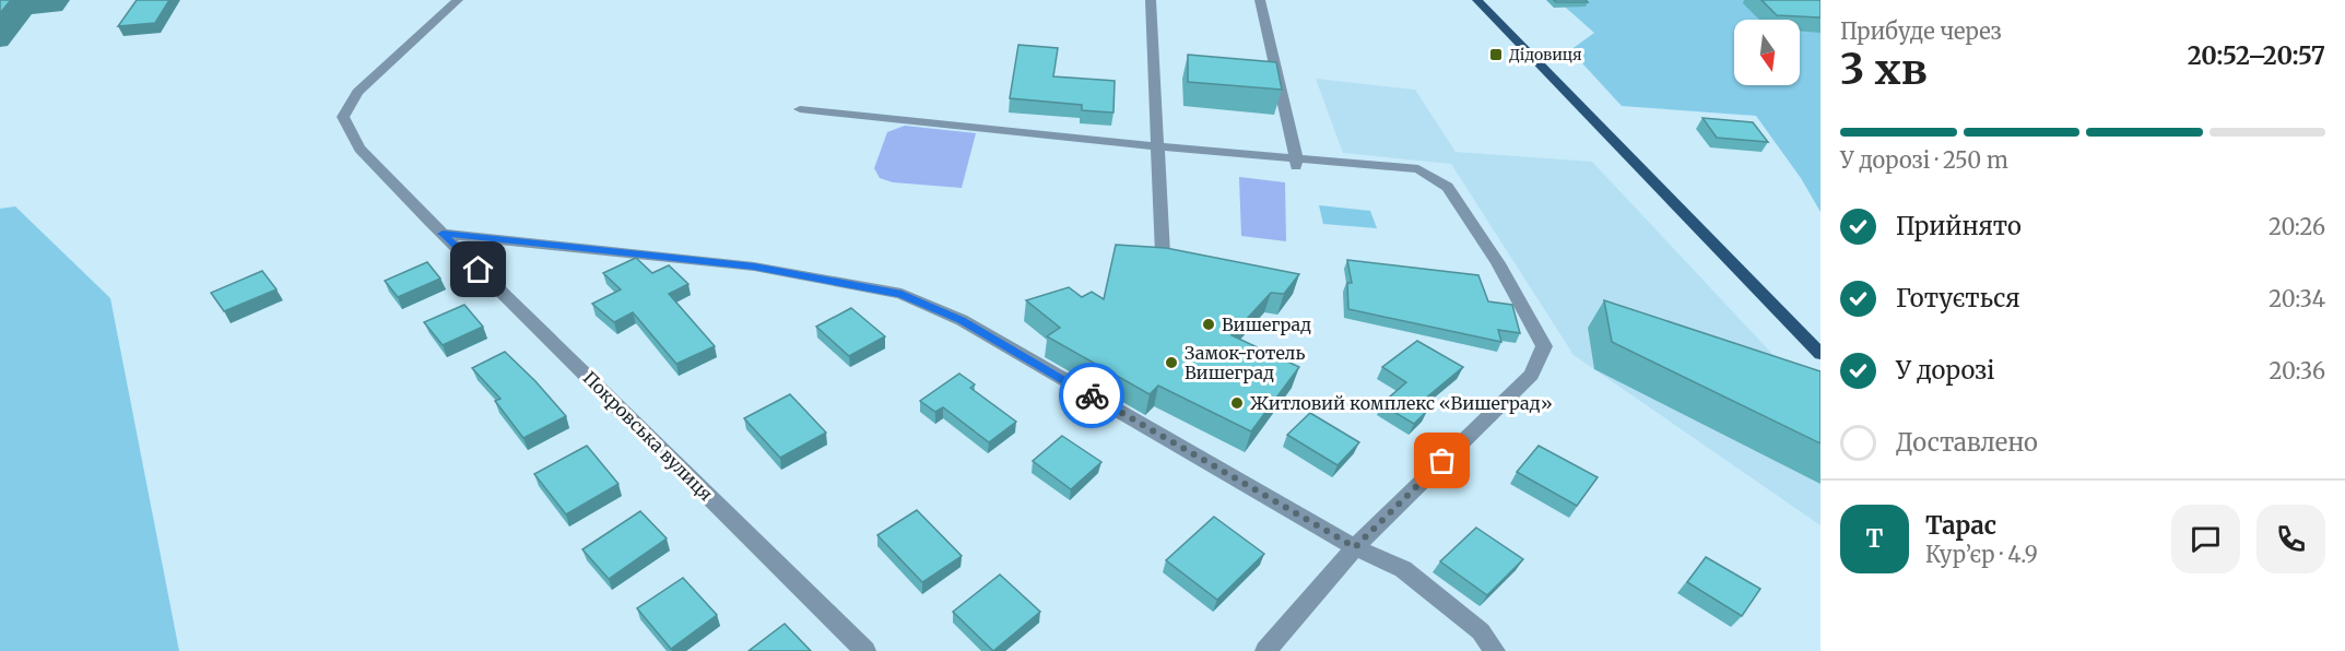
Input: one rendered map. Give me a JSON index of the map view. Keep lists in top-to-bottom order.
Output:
{
  "streets": {
    "street": ["Покровська вулиця"]
  },
  "places": {
    "transit": ["Дідовиця"],
    "other": ["Вишеград", "Замок-готель Вишеград", "Житловий комплекс «Вишеград»"]
  },
  "north": "bottom",
  "page": {
    "heading": ["3 хв", "Прибуде через", "20:52–20:57"],
    "panel": ["Тарас", "Кур’єр · 4.9"],
    "bar": "У дорозі · 250 m",
    "list": [
      ["Прийнято", "20:26"],
      ["Готується", "20:34"],
      ["У дорозі", "20:36"],
      "Доставлено"
    ],
    "round": "Т"
  }
}
